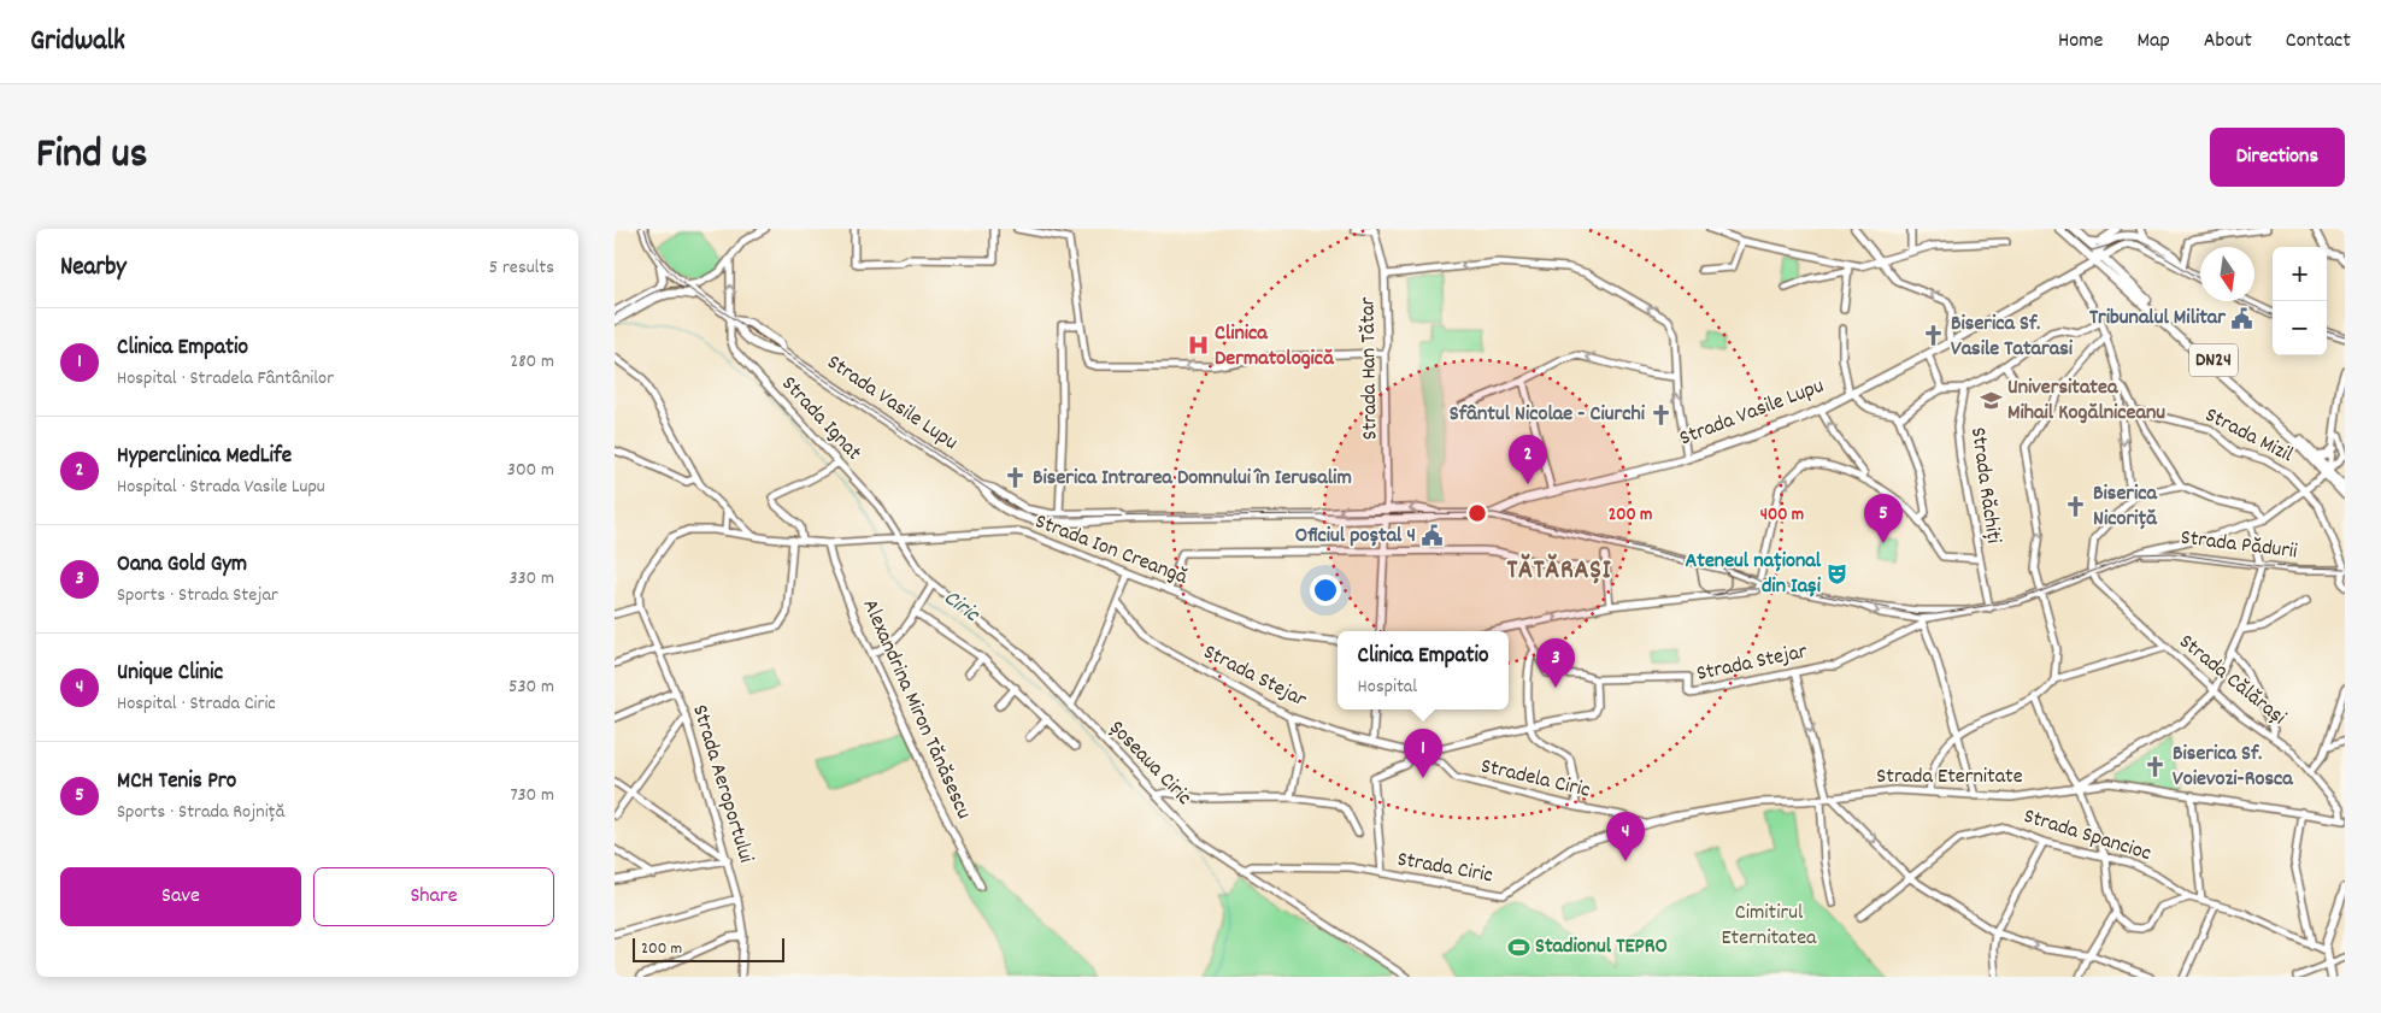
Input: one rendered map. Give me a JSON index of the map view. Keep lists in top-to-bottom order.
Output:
{
  "streets": {
    "main road": ["DN24", "Strada Vasile Lupu"],
    "street": [
      "Strada Han Tătar",
      "Strada Ignat",
      "Strada Mizil",
      "Strada Răchiți",
      "Strada Pădurii",
      "Strada Ion Creangă",
      "Strada Stejar",
      "Strada Călărași",
      "Alexandrina Miron Tănăsescu",
      "Șoseaua Ciric",
      "Strada Eternitate",
      "Stradela Ciric",
      "Strada Aeroportului",
      "Strada Spancioc",
      "Strada Ciric"
    ]
  },
  "crossings": [
    ["DN24", "Strada Vasile Lupu"],
    ["Strada Han Tătar", "Strada Vasile Lupu"],
    ["Strada Vasile Lupu", "Strada Ignat"],
    ["Strada Ignat", "Strada Ion Creangă"],
    ["Strada Ignat", "Șoseaua Ciric"],
    ["Strada Mizil", "Strada Pădurii"],
    ["Strada Ion Creangă", "Alexandrina Miron Tănăsescu"],
    ["Strada Ion Creangă", "Șoseaua Ciric"],
    ["Strada Ion Creangă", "Strada Aeroportului"],
    ["Strada Stejar", "Stradela Ciric"],
    ["Strada Călărași", "Strada Eternitate"],
    ["Șoseaua Ciric", "Strada Ciric"],
    ["Strada Eternitate", "Strada Ciric"],
    ["Stradela Ciric", "Strada Ciric"]
  ],
  "districts": ["TĂTĂRAȘI"],
  "water": ["Ciric"],
  "parks": ["Cimitirul Eternitatea"],
  "places": {
    "public building": ["Tribunalul Militar", "Oficiul poștal 4"],
    "church": [
      "Biserica Sf. Vasile Tatarasi",
      "Sfântul Nicolae - Ciurchi",
      "Biserica Intrarea Domnului în Ierusalim",
      "Biserica Nicoriță",
      "Biserica Sf. Voievozi-Rosca"
    ],
    "hospital": ["Clinica Dermatologică"],
    "school or university": ["Universitatea Mihail Kogălniceanu"],
    "theatre": ["Ateneul național din Iași"],
    "sports": ["Stadionul TEPRO"]
  },
  "scale_bar": "200 m",
  "north": "bottom",
  "page": {
    "header": "Gridwalk",
    "nav": [
      "Home",
      "Map",
      "About",
      "Contact"
    ],
    "title": "Find us",
    "buttons": [
      "Directions",
      ["Save", "Share"]
    ],
    "heading": ["Nearby", "5 results"],
    "map_buttons": ["+", "−"],
    "list": [
      {
        "mark": "1",
        "name": "Clinica Empatio",
        "note": "Hospital · Stradela Fântânilor",
        "value": "280 m"
      },
      {
        "mark": "2",
        "name": "Hyperclinica MedLife",
        "note": "Hospital · Strada Vasile Lupu",
        "value": "300 m"
      },
      {
        "mark": "3",
        "name": "Oana Gold Gym",
        "note": "Sports · Strada Stejar",
        "value": "330 m"
      },
      {
        "mark": "4",
        "name": "Unique Clinic",
        "note": "Hospital · Strada Ciric",
        "value": "530 m"
      },
      {
        "mark": "5",
        "name": "MCH Tenis Pro",
        "note": "Sports · Strada Rojniță",
        "value": "730 m"
      }
    ],
    "pins": [
      "2",
      "5",
      "3",
      "1",
      "4"
    ],
    "popup": ["Clinica Empatio", "Hospital"],
    "scale": "200 m"
  },
  "rings": ["200 m", "400 m"]
}
